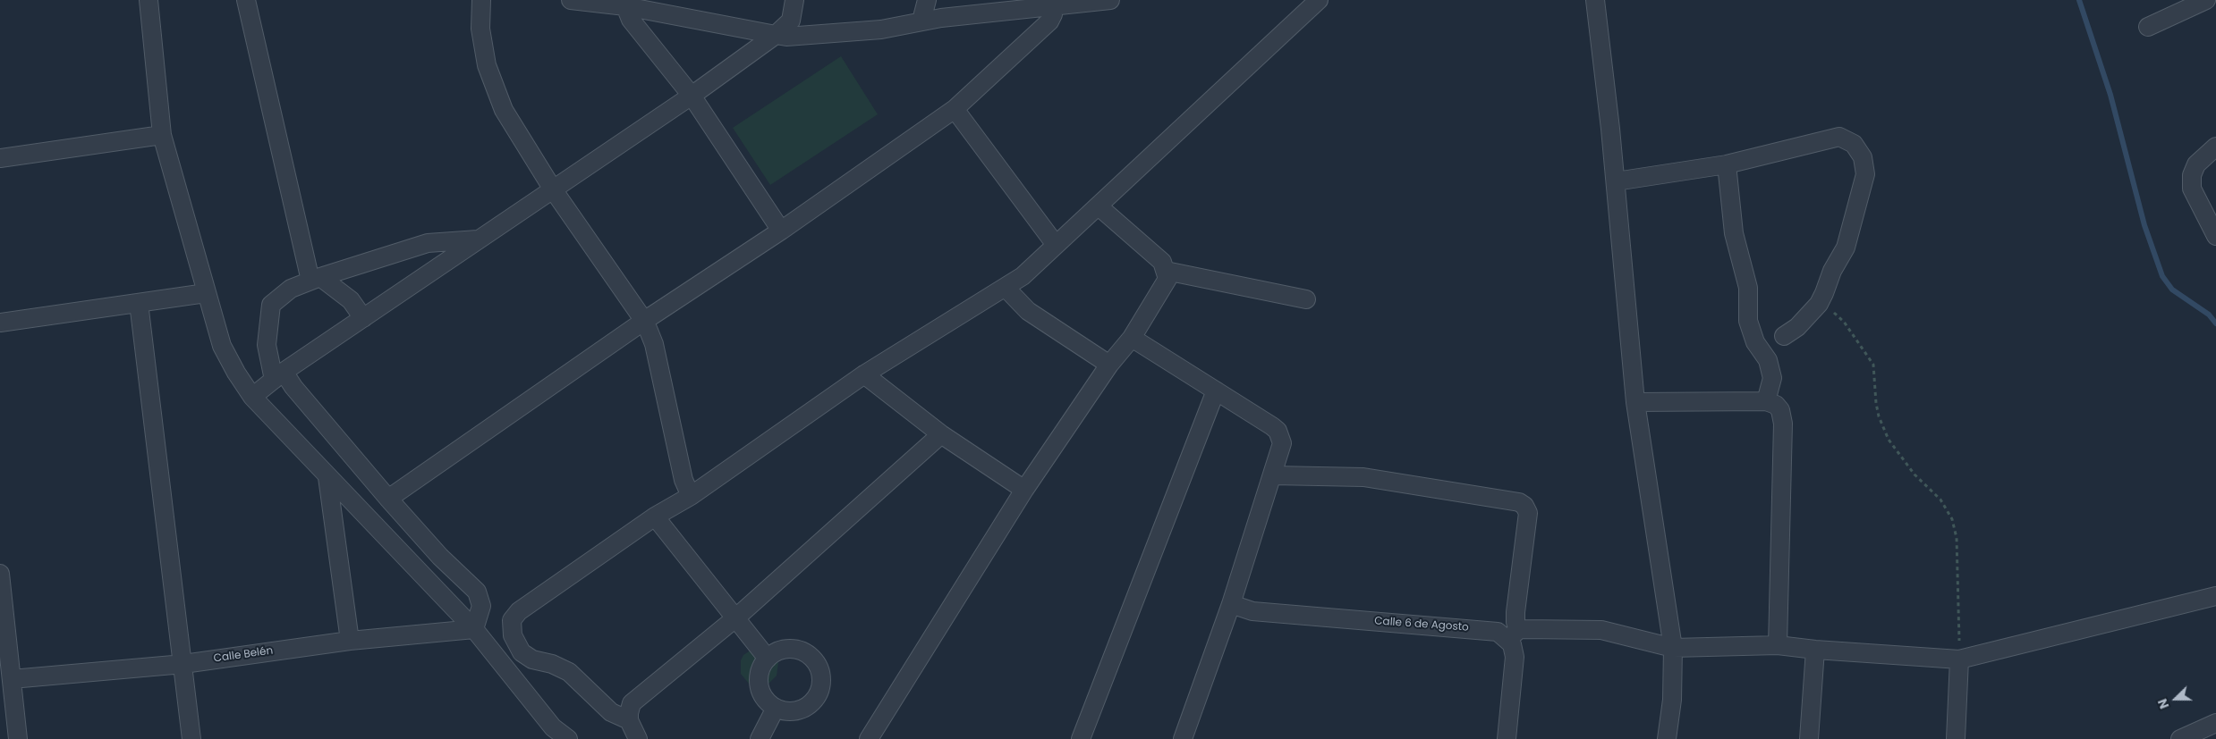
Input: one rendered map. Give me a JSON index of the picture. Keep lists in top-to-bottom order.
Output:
{
  "streets": {
    "street": ["Calle 6 de Agosto", "Calle Belén"]
  },
  "north": "left"
}
